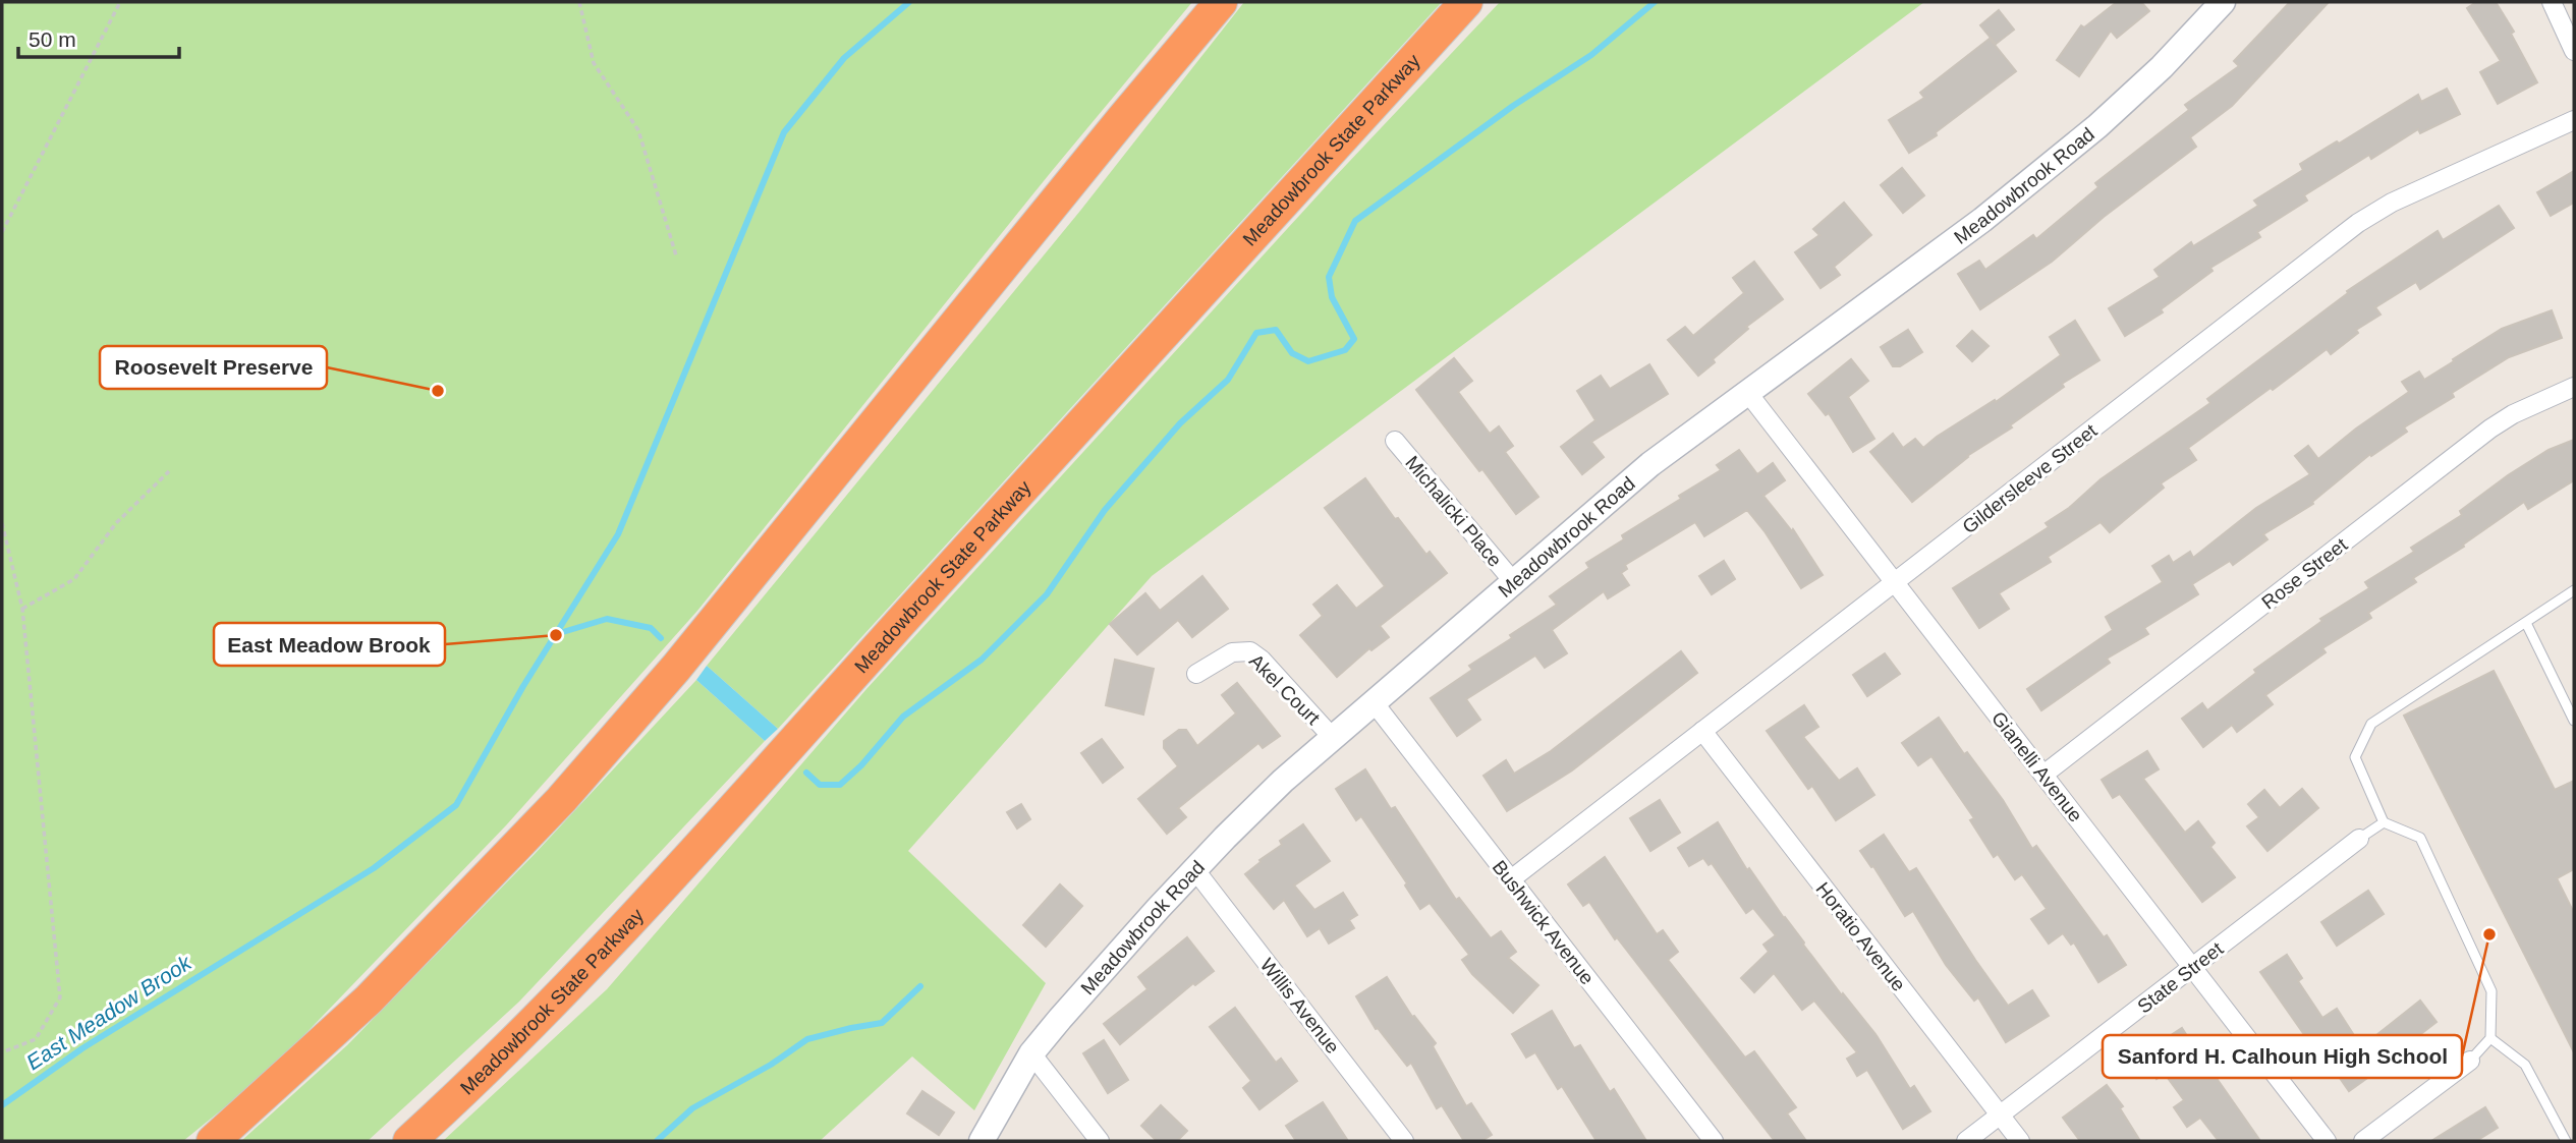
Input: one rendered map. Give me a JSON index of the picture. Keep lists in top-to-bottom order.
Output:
{
  "streets": {
    "highway": ["Meadowbrook State Parkway"],
    "street": [
      "Meadowbrook Road",
      "Gildersleeve Street",
      "Michalicki Place",
      "Rose Street",
      "Akel Court",
      "Gianelli Avenue",
      "Bushwick Avenue",
      "Horatio Avenue",
      "State Street",
      "Willis Avenue"
    ]
  },
  "crossings": [
    ["Meadowbrook Road", "Michalicki Place"],
    ["Meadowbrook Road", "Akel Court"],
    ["Meadowbrook Road", "Gianelli Avenue"],
    ["Meadowbrook Road", "Bushwick Avenue"],
    ["Meadowbrook Road", "Willis Avenue"],
    ["Gildersleeve Street", "Gianelli Avenue"],
    ["Gildersleeve Street", "Bushwick Avenue"],
    ["Gildersleeve Street", "Horatio Avenue"],
    ["Rose Street", "Gianelli Avenue"],
    ["Gianelli Avenue", "State Street"],
    ["Horatio Avenue", "State Street"]
  ],
  "water": ["East Meadow Brook"],
  "places": ["Roosevelt Preserve", "East Meadow Brook", "Sanford H. Calhoun High School"],
  "scale_bar": "50 m"
}
